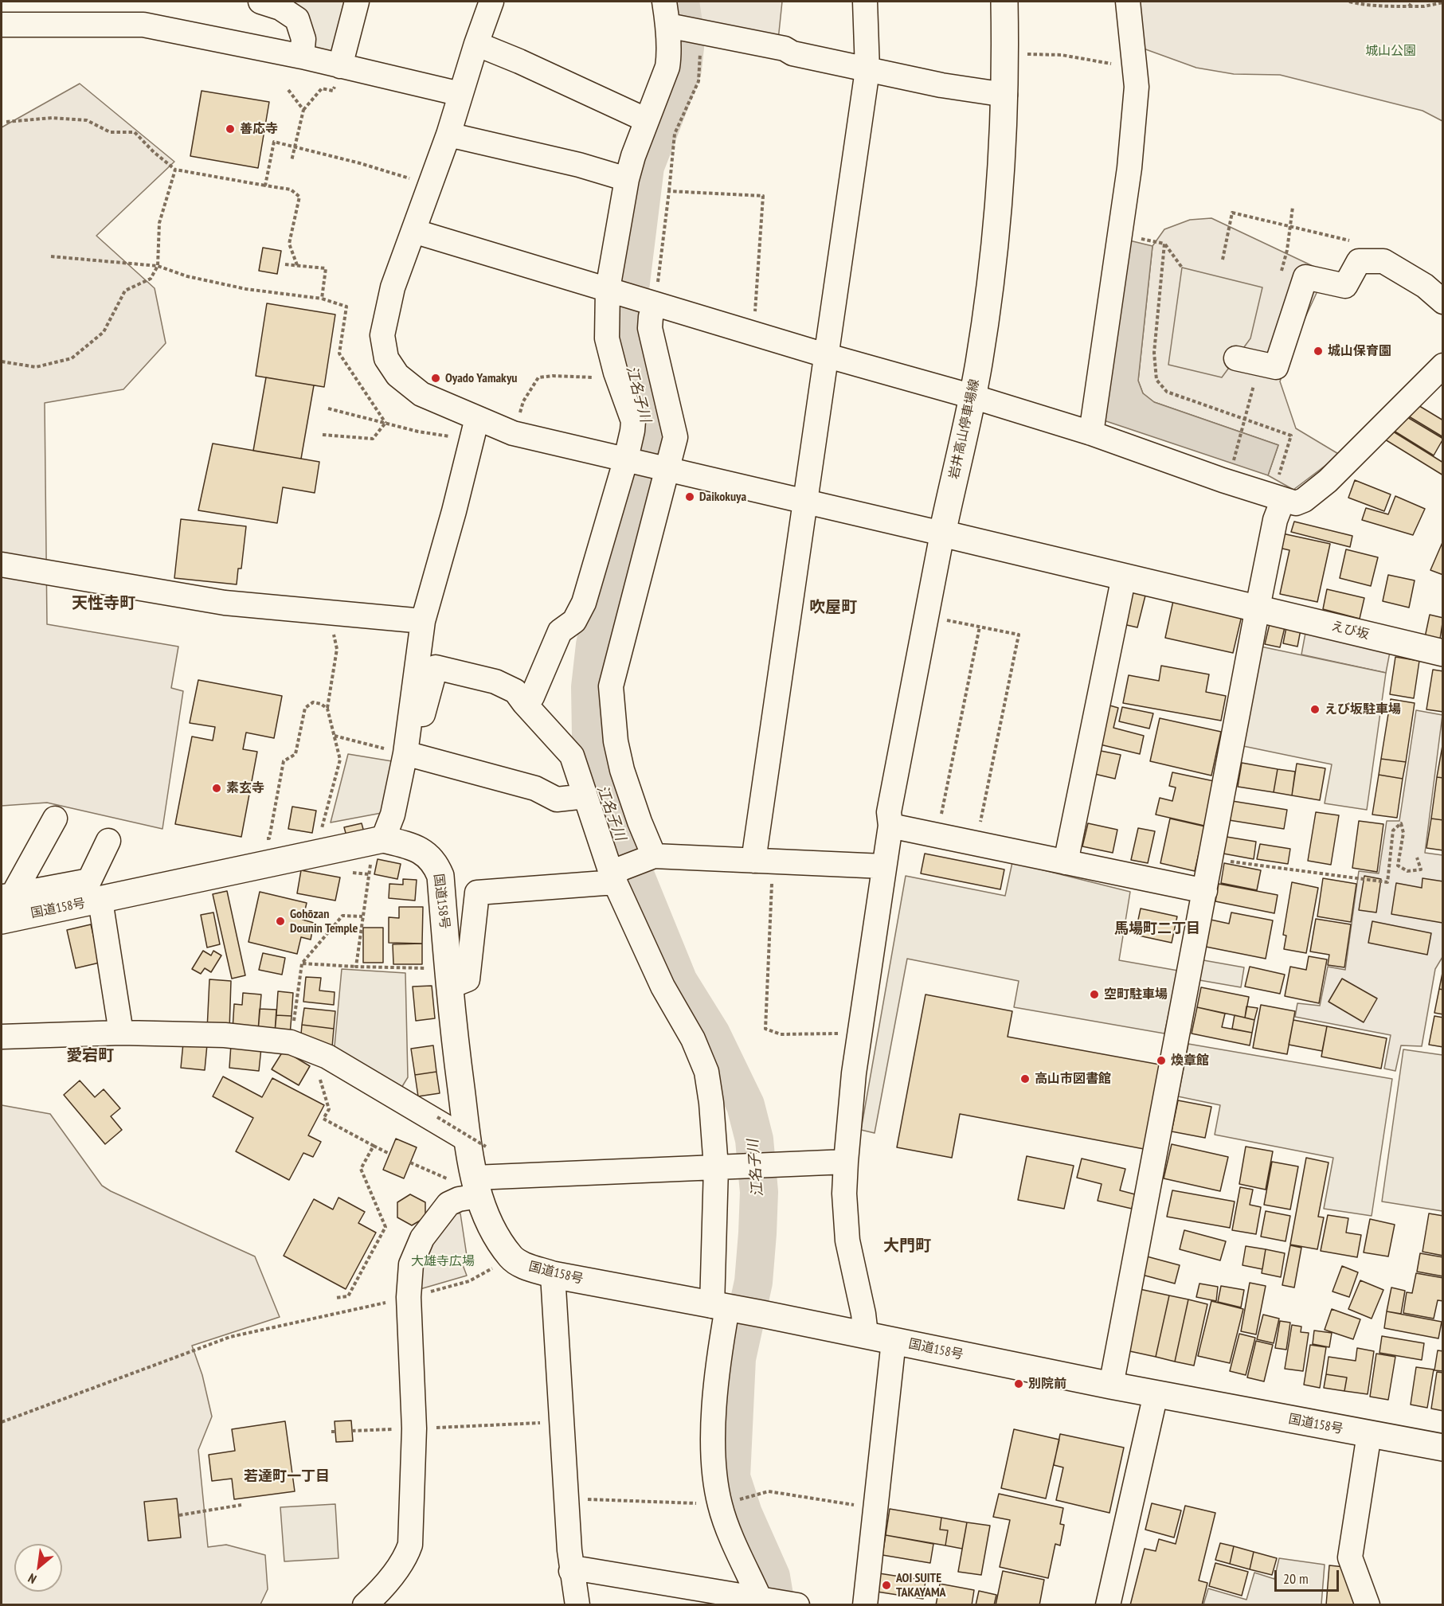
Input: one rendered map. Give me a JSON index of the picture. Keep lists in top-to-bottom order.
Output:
{
  "streets": {
    "main road": ["岩井高山停車場線", "えび坂", "国道158号"]
  },
  "districts": [
    "天性寺町",
    "吹屋町",
    "馬場町二丁目",
    "愛宕町",
    "大門町",
    "若達町一丁目"
  ],
  "water": ["江名子川"],
  "parks": ["城山公園", "大雄寺広場"],
  "places": [
    "善応寺",
    "城山保育園",
    "Oyado Yamakyu",
    "Daikokuya",
    "えび坂駐車場",
    "素玄寺",
    "Gohōzan Dounin Temple",
    "空町駐車場",
    "煥章館",
    "高山市図書館",
    "別院前",
    "AOI SUITE TAKAYAMA"
  ],
  "scale_bar": "20 m",
  "north": "bottom left"
}
